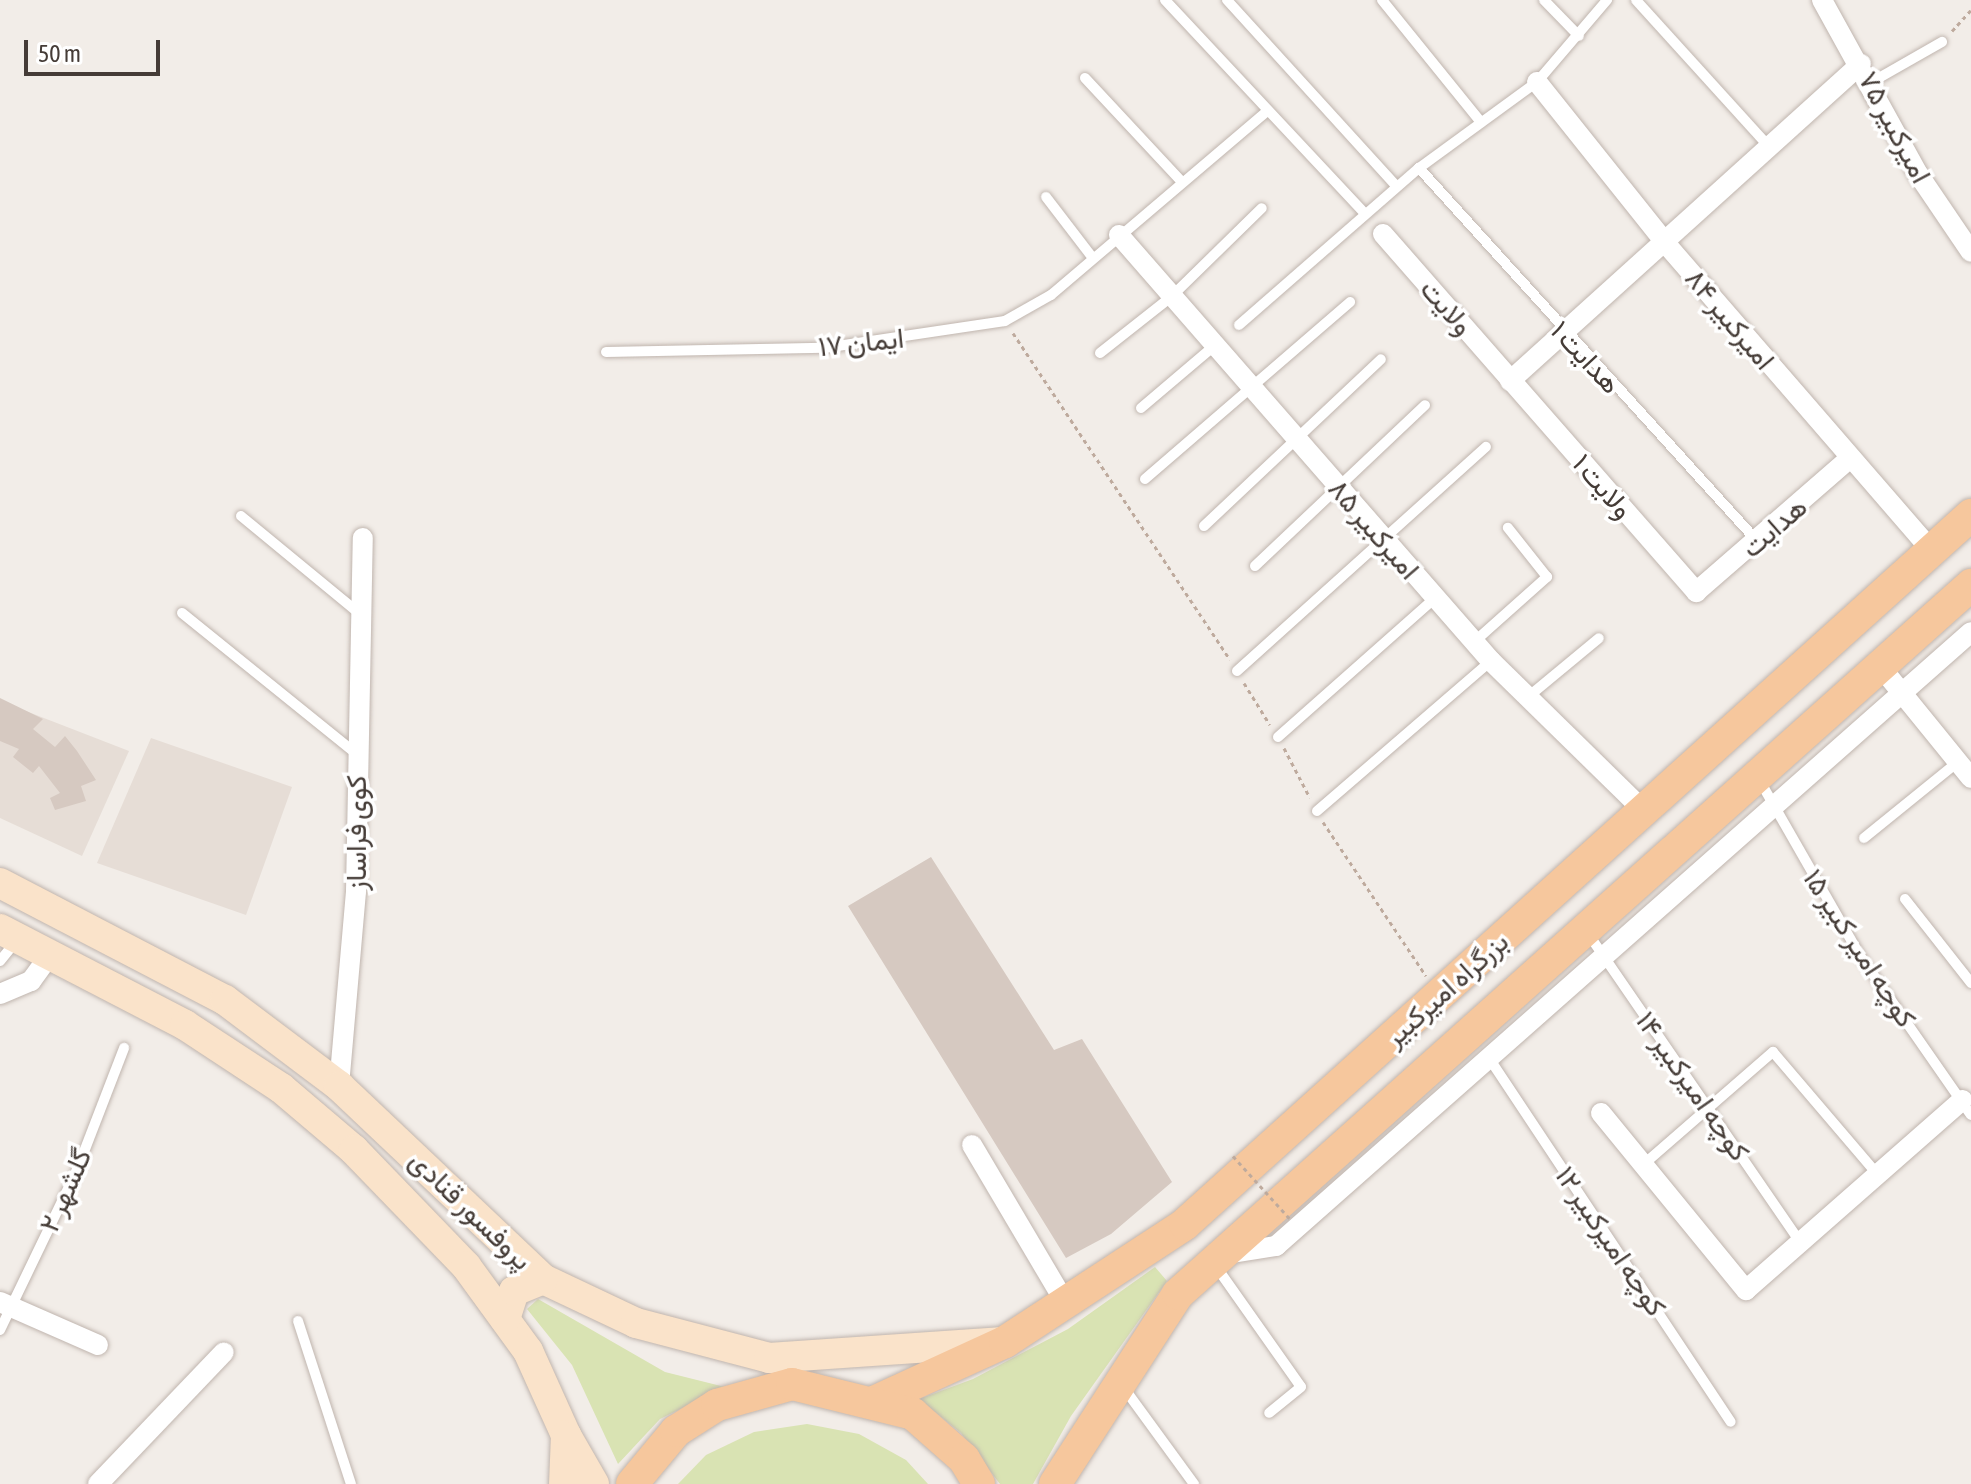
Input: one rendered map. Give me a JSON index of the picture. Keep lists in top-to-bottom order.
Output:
{
  "streets": {
    "main road": ["بزرگراه امیرکبیر", "پروفسور قنادی"],
    "street": [
      "امیرکبیر ۷۵",
      "ولایت",
      "امیرکبیر ۸۴",
      "ولایت ۱",
      "هدایت",
      "امیرکبیر ۸۵",
      "کوی فراساز"
    ],
    "lane": [
      "ایمان ۱۷",
      "هدایت ۱",
      "کوچه امیر کبیر ۱۵",
      "کوچه امیرکبیر ۱۴",
      "گلشهر ۲",
      "کوچه امیرکبیر ۱۲"
    ]
  },
  "crossings": [
    ["ولایت", "ولایت ۱"],
    ["امیرکبیر ۸۴", "هدایت"],
    ["امیرکبیر ۸۴", "بزرگراه امیرکبیر"],
    ["ایمان ۱۷", "امیرکبیر ۸۵"],
    ["هدایت ۱", "هدایت"],
    ["ولایت ۱", "هدایت"],
    ["امیرکبیر ۸۵", "بزرگراه امیرکبیر"],
    ["کوی فراساز", "پروفسور قنادی"],
    ["کوچه امیر کبیر ۱۵", "بزرگراه امیرکبیر"],
    ["بزرگراه امیرکبیر", "کوچه امیرکبیر ۱۴"],
    ["بزرگراه امیرکبیر", "پروفسور قنادی"]
  ],
  "scale_bar": "50 m"
}
